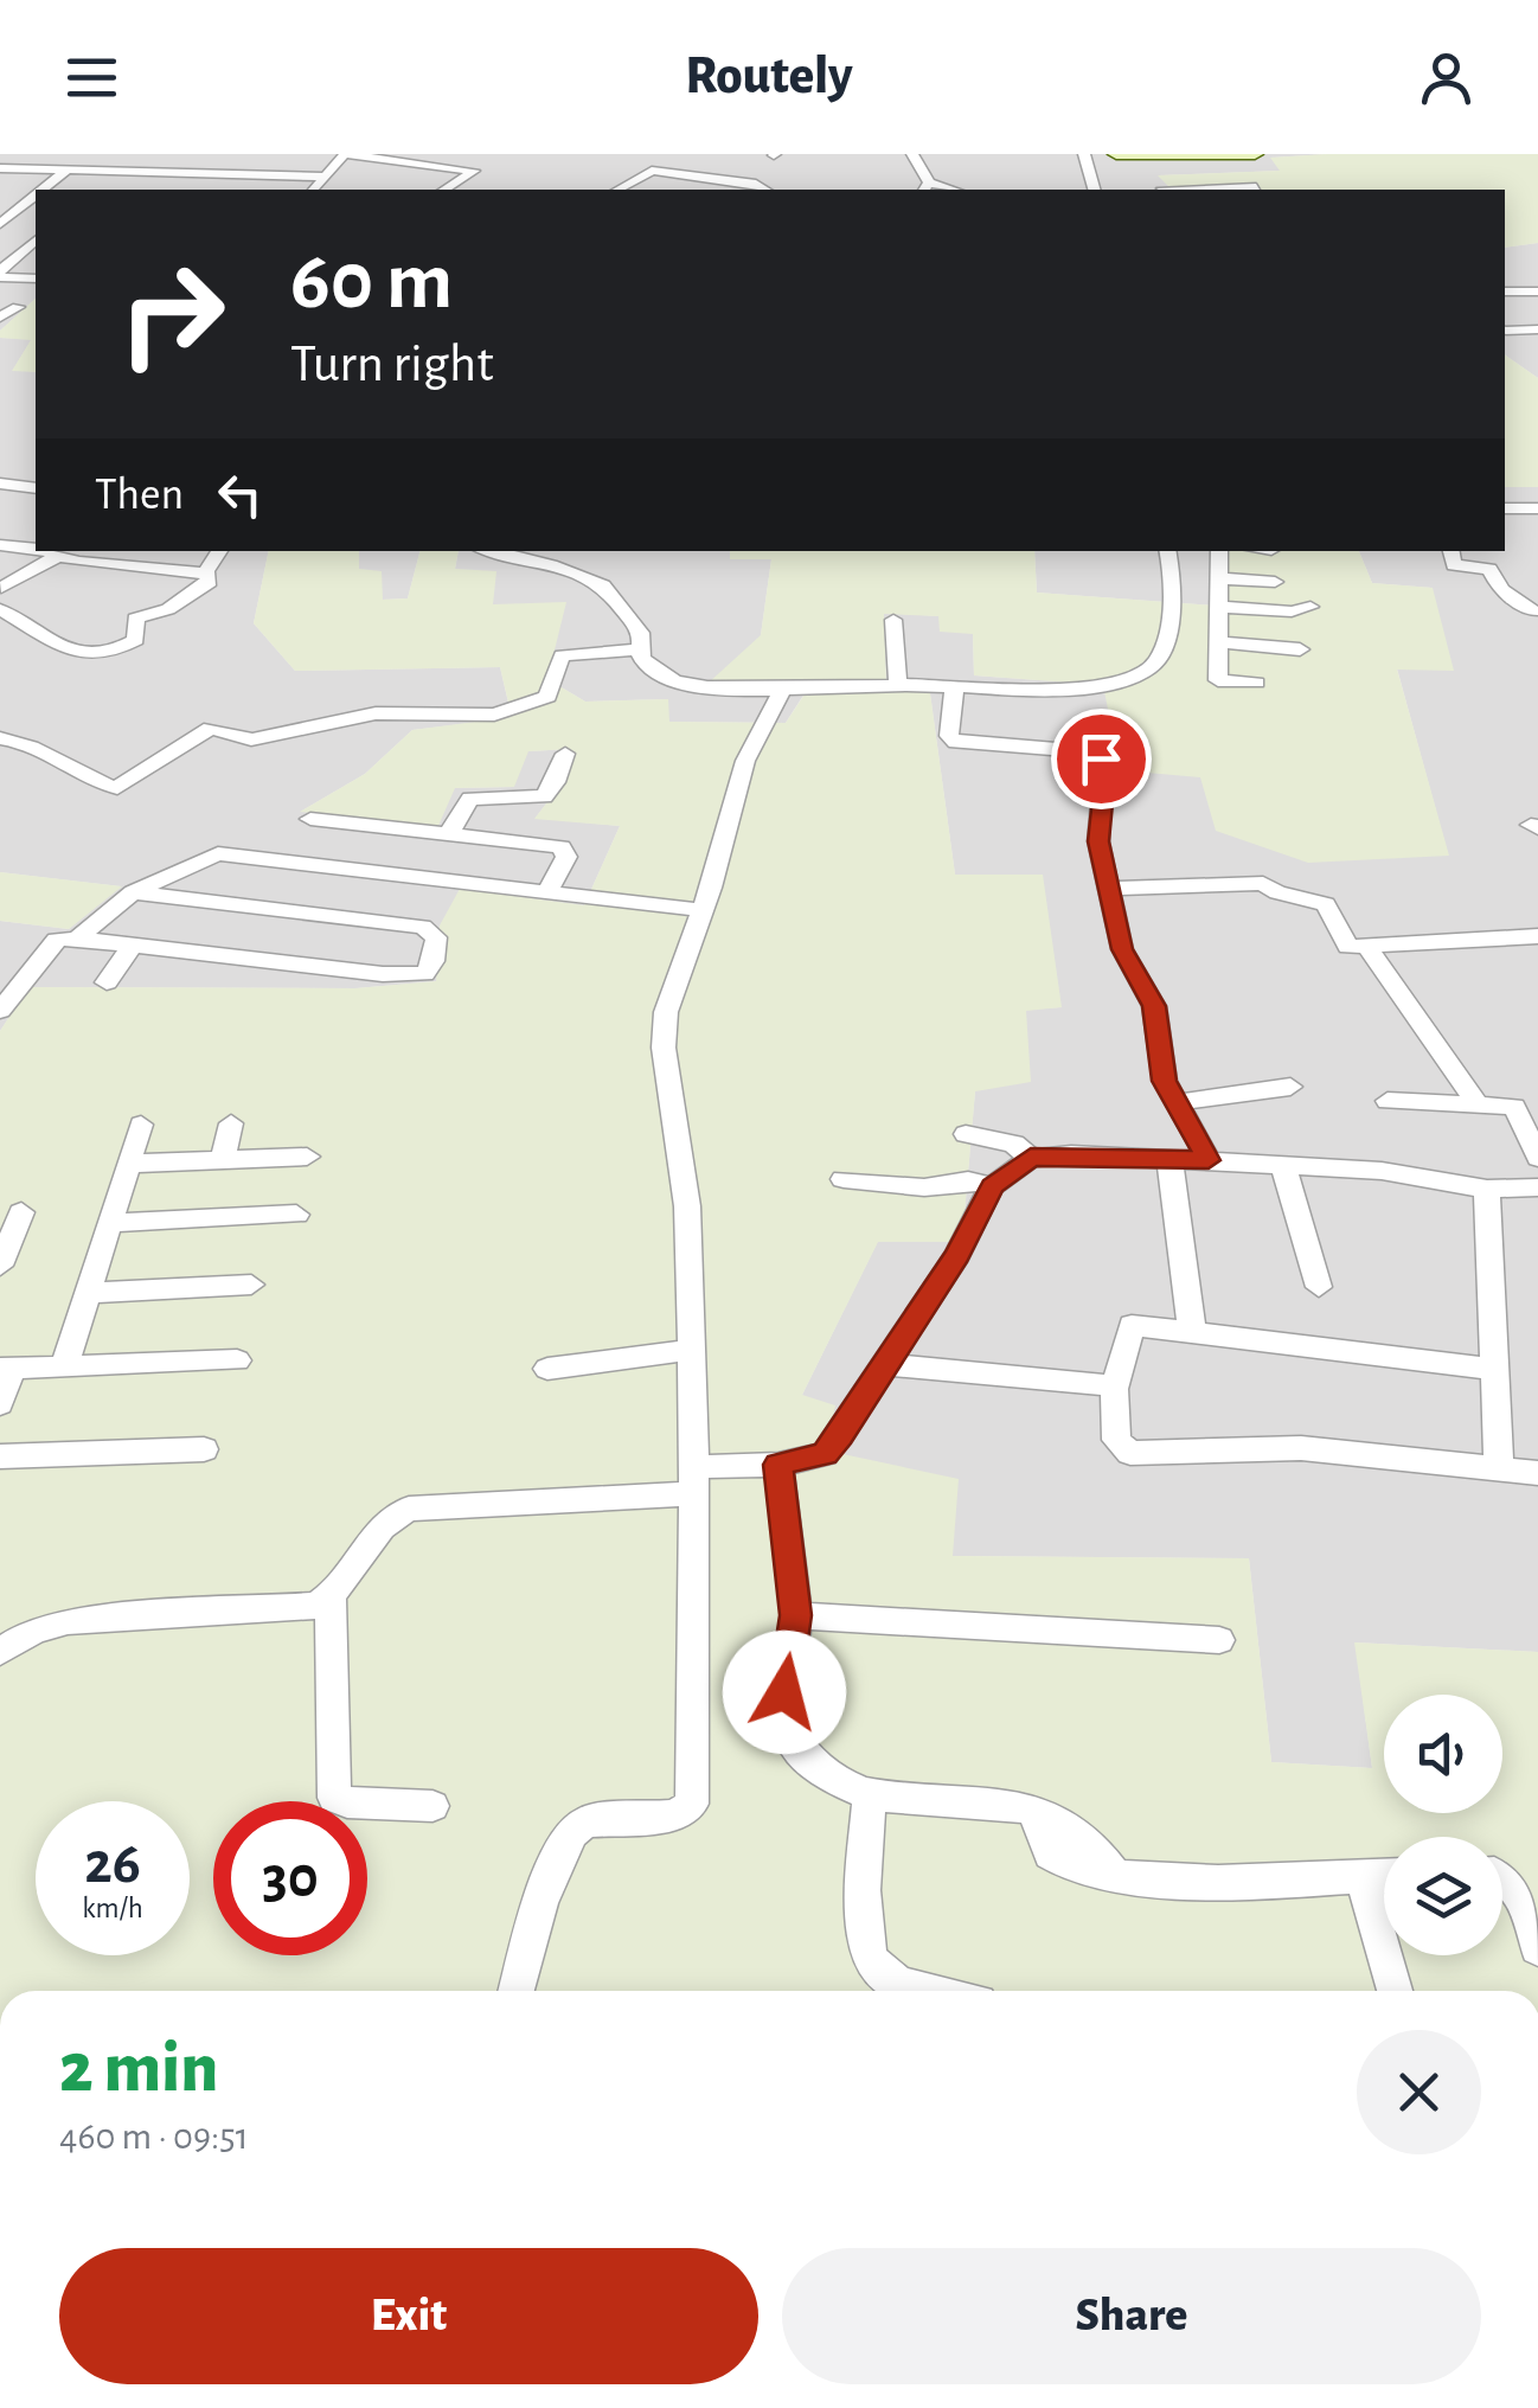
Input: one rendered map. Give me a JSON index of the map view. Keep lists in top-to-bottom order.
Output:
{
  "page": {
    "header": "Routely",
    "turn": ["60 m", "Turn right"],
    "then": "Then",
    "speed": "26 km/h",
    "limit": "30",
    "heading": ["2 min", "460 m · 09:51"],
    "buttons": ["Exit", "Share"]
  }
}
